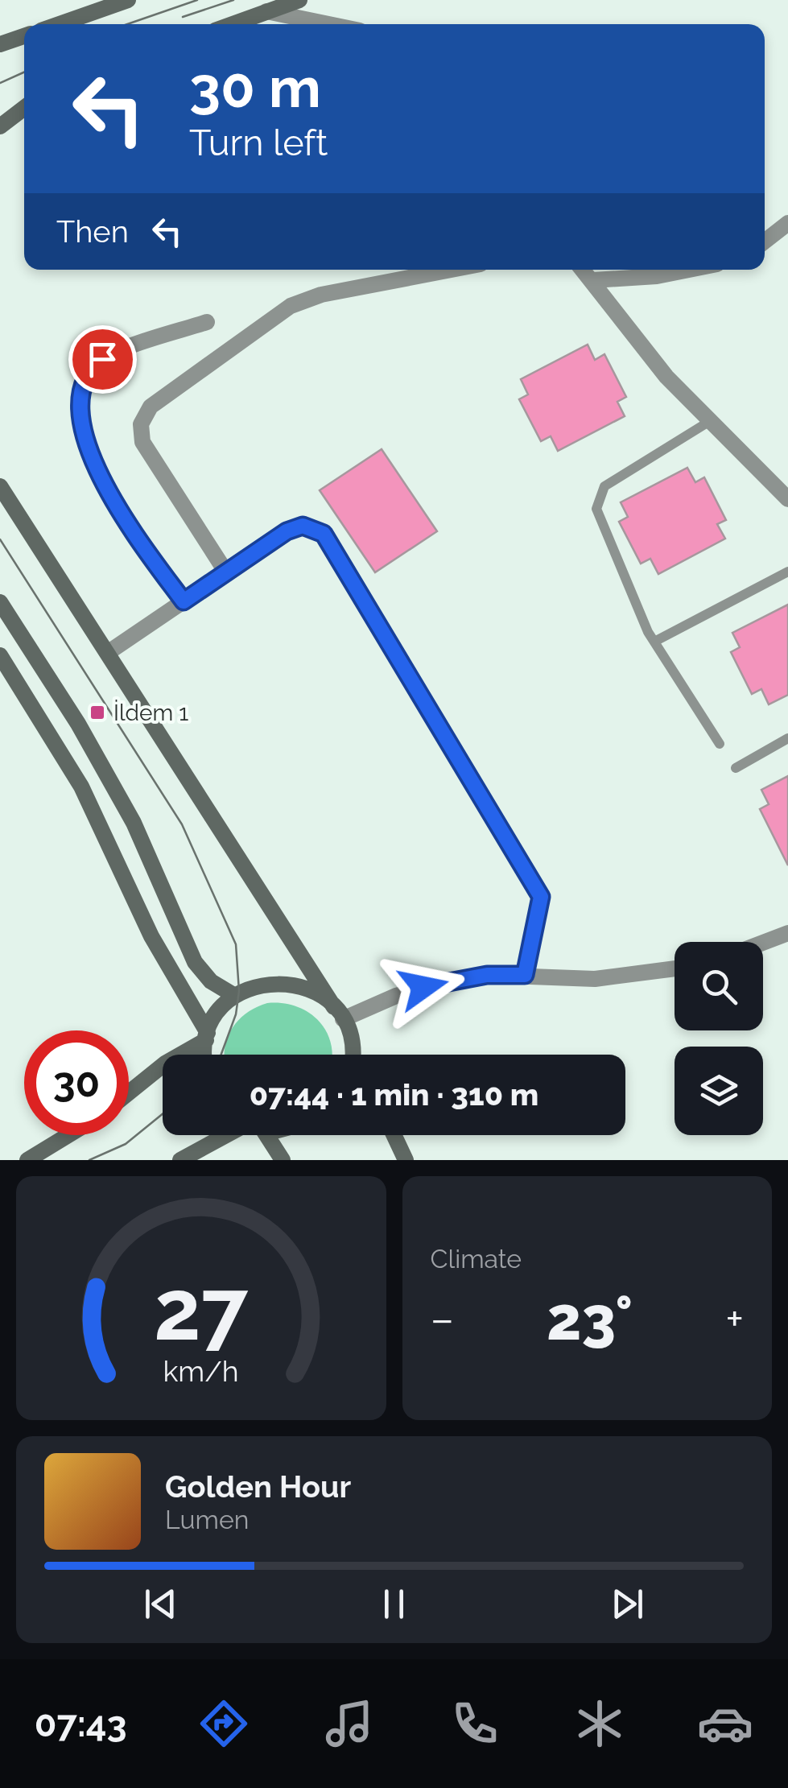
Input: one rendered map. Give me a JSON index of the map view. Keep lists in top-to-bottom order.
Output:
{
  "places": {
    "transit": ["İldem 1"]
  },
  "page": {
    "turn": ["30 m", "Turn left"],
    "then": "Then",
    "limit": "30",
    "trip": "07:44 · 1 min · 310 m",
    "tile": "Climate",
    "heat": ["−", "23°", "+"],
    "song": ["Golden Hour", "Lumen"],
    "tabs": "07:43",
    "gauge": ["27", "km/h"]
  }
}
